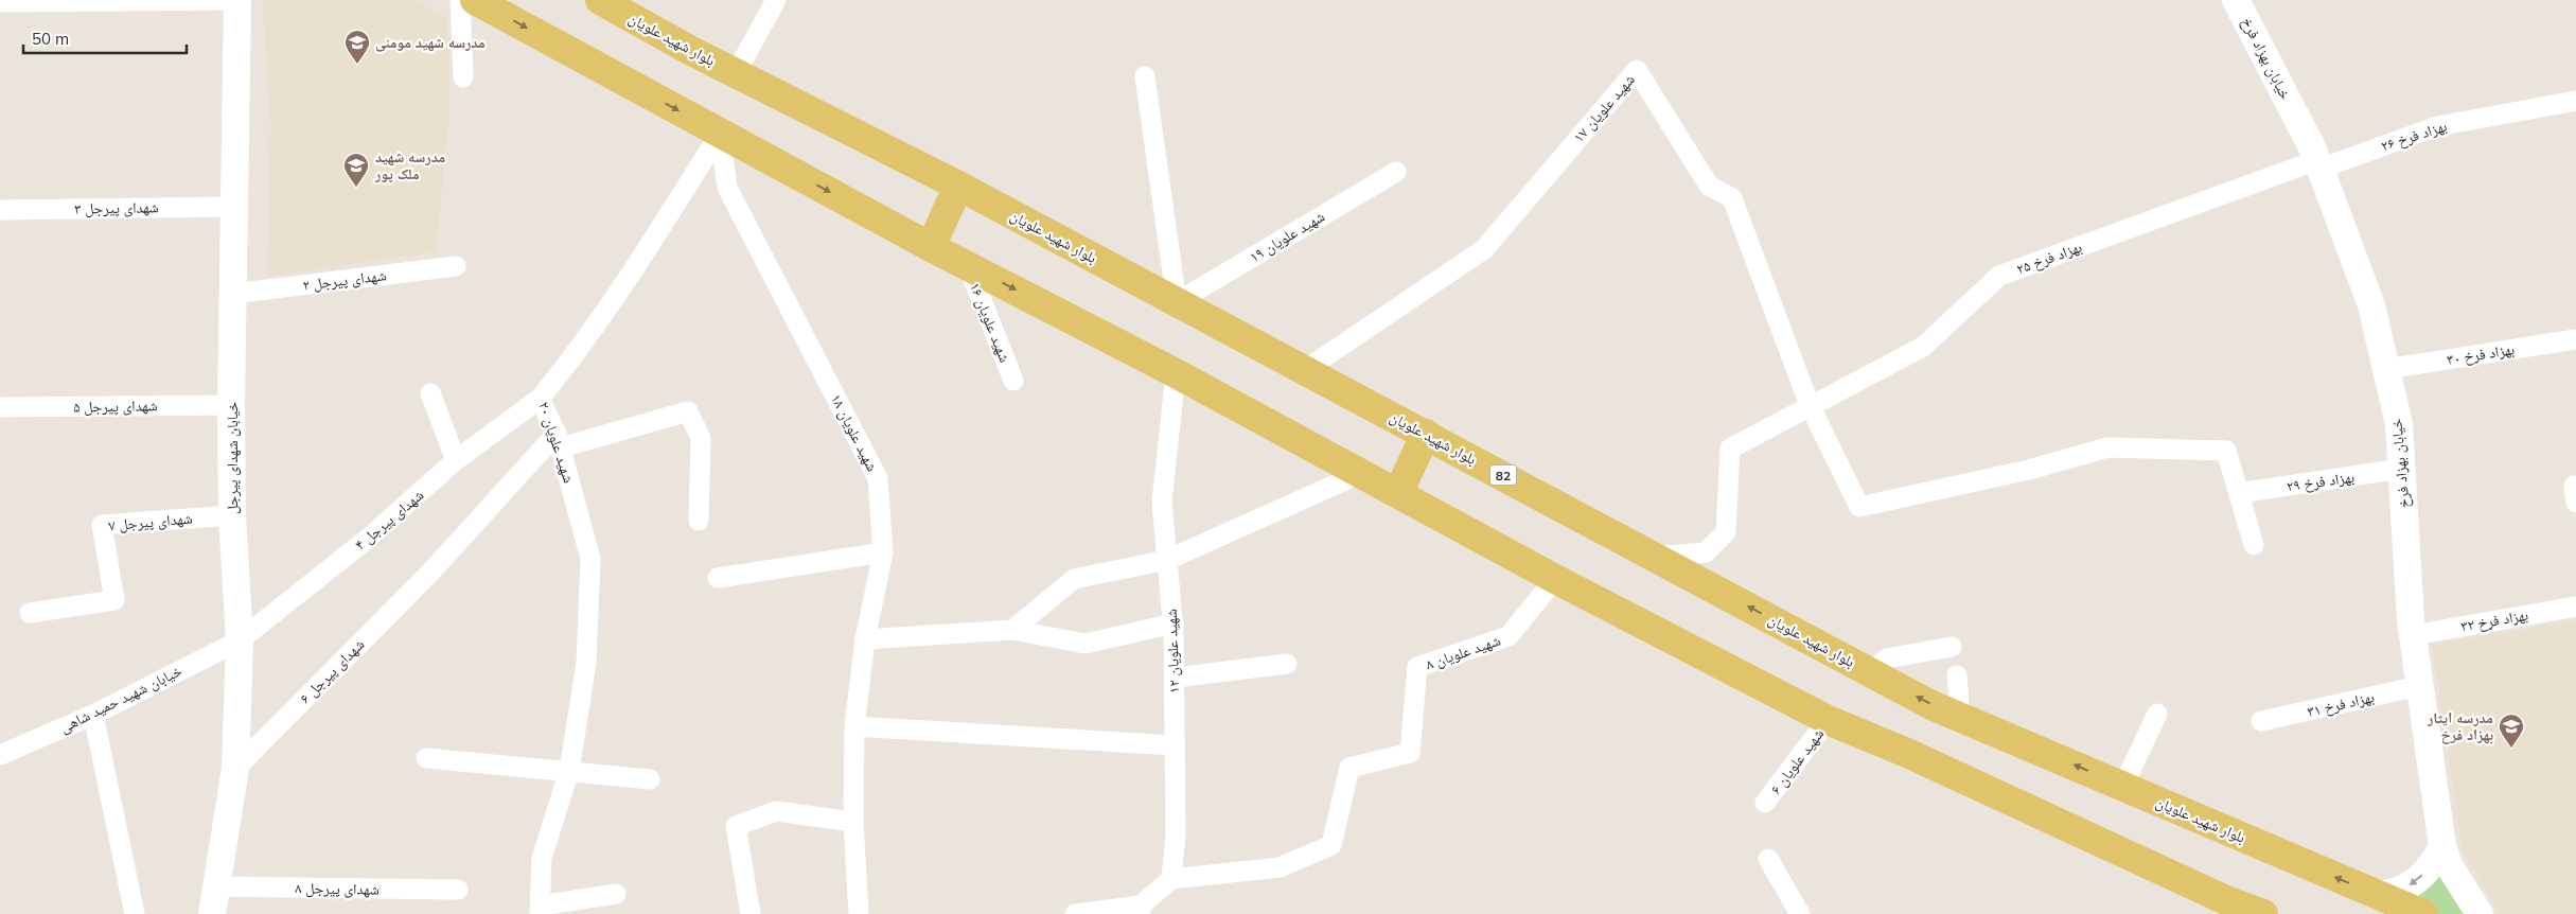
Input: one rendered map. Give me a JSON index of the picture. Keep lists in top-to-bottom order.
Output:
{
  "streets": {
    "main road": ["بلوار شهید علویان", "82"],
    "street": [
      "خیابان بهزاد فرخ",
      "شهید علویان ۱۷",
      "بهزاد فرخ ۲۶",
      "شهدای پیرجل ۳",
      "شهید علویان ۱۹",
      "بهزاد فرخ ۲۵",
      "شهدای پیرجل ۲",
      "شهید علویان ۱۶",
      "بهزاد فرخ ۳۰",
      "شهدای پیرجل ۵",
      "شهید علویان ۱۸",
      "شهید علویان ۲۰",
      "خیابان شهدای پیرجل",
      "بهزاد فرخ ۲۹",
      "شهدای پیرجل ۴",
      "شهدای پیرجل ۷",
      "بهزاد فرخ ۳۲",
      "شهید علویان ۱۲",
      "شهید علویان ۸",
      "شهدای پیرجل ۶",
      "خیابان شهید حمید شاهی",
      "بهزاد فرخ ۳۱",
      "شهید علویان ۶",
      "شهدای پیرجل ۸"
    ]
  },
  "crossings": [
    ["بلوار شهید علویان", "شهید علویان ۱۷"],
    ["بلوار شهید علویان", "شهید علویان ۱۹"],
    ["بلوار شهید علویان", "بهزاد فرخ ۲۵"],
    ["خیابان بهزاد فرخ", "بهزاد فرخ ۲۶"],
    ["خیابان بهزاد فرخ", "بهزاد فرخ ۲۵"],
    ["خیابان بهزاد فرخ", "بهزاد فرخ ۳۰"],
    ["خیابان بهزاد فرخ", "بهزاد فرخ ۲۹"],
    ["خیابان بهزاد فرخ", "بهزاد فرخ ۳۲"],
    ["خیابان بهزاد فرخ", "بهزاد فرخ ۳۱"],
    ["شهید علویان ۱۷", "بهزاد فرخ ۲۵"],
    ["بهزاد فرخ ۲۶", "بهزاد فرخ ۲۵"],
    ["شهدای پیرجل ۳", "خیابان شهدای پیرجل"],
    ["شهدای پیرجل ۲", "خیابان شهدای پیرجل"],
    ["شهدای پیرجل ۵", "خیابان شهدای پیرجل"],
    ["شهید علویان ۱۸", "شهید علویان ۲۰"],
    ["شهید علویان ۲۰", "شهدای پیرجل ۴"],
    ["شهید علویان ۲۰", "شهدای پیرجل ۶"],
    ["خیابان شهدای پیرجل", "شهدای پیرجل ۴"],
    ["خیابان شهدای پیرجل", "شهدای پیرجل ۷"],
    ["خیابان شهدای پیرجل", "شهدای پیرجل ۶"],
    ["خیابان شهدای پیرجل", "خیابان شهید حمید شاهی"],
    ["خیابان شهدای پیرجل", "شهدای پیرجل ۸"],
    ["شهدای پیرجل ۴", "خیابان شهید حمید شاهی"],
    ["شهید علویان ۱۲", "شهید علویان ۸"]
  ],
  "places": {
    "school or university": ["مدرسه شهید مومنی", "مدرسه شهید ملک پور", "مدرسه ایثار بهزاد فرخ"]
  },
  "scale_bar": "50 m"
}
